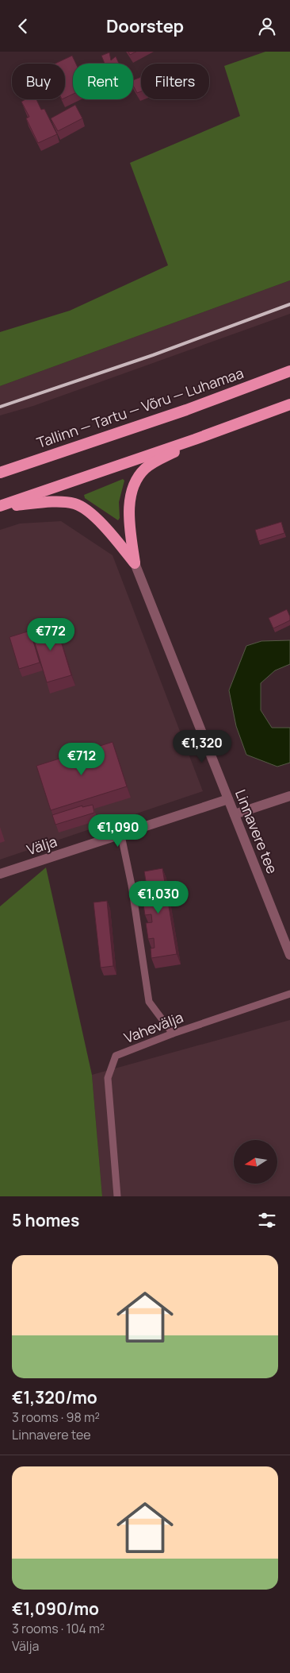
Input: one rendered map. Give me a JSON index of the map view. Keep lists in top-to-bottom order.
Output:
{
  "streets": {
    "highway": ["Tallinn — Tartu — Võru — Luhamaa"],
    "street": ["Linnavere tee", "Välja"],
    "lane": ["Vahevälja"]
  },
  "crossings": [
    ["Linnavere tee", "Välja"]
  ],
  "north": "left",
  "page": {
    "header": "Doorstep",
    "chip": ["Buy", "Rent", "Filters"],
    "price": [
      "€772",
      "€1,320",
      "€712",
      "€1,090",
      "€1,030"
    ],
    "heading": "5 homes",
    "list": [
      {
        "name": "€1,320/mo",
        "note": "3 rooms · 98 m² · Linnavere tee"
      },
      {
        "name": "€1,090/mo",
        "note": "3 rooms · 104 m² · Välja"
      }
    ]
  }
}
